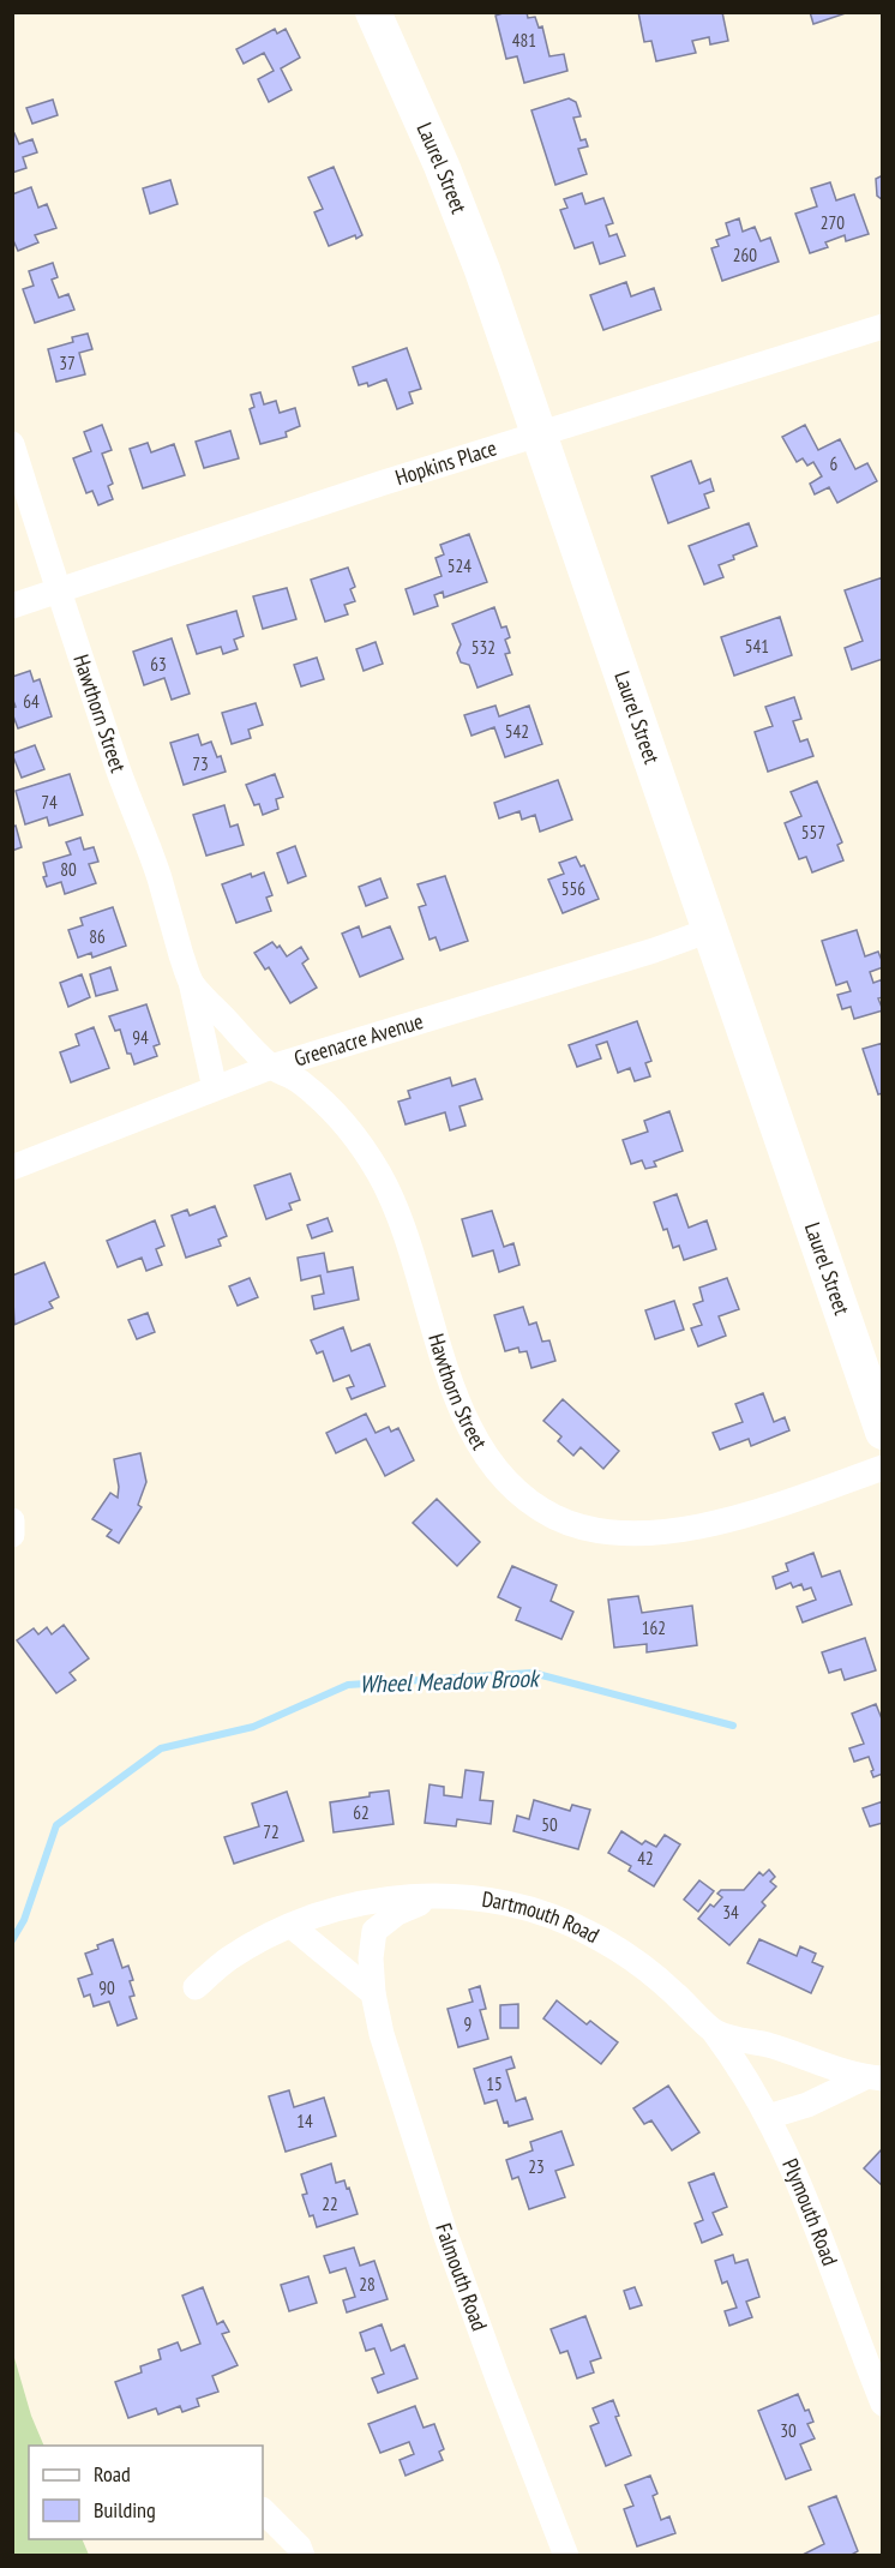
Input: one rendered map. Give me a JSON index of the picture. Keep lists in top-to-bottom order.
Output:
{
  "streets": {
    "street": [
      "Laurel Street",
      "Hopkins Place",
      "Hawthorn Street",
      "Greenacre Avenue",
      "Dartmouth Road",
      "Plymouth Road",
      "Falmouth Road"
    ]
  },
  "crossings": [
    ["Laurel Street", "Hopkins Place"],
    ["Laurel Street", "Greenacre Avenue"],
    ["Hopkins Place", "Hawthorn Street"],
    ["Hawthorn Street", "Greenacre Avenue"],
    ["Dartmouth Road", "Plymouth Road"],
    ["Dartmouth Road", "Falmouth Road"]
  ],
  "water": ["Wheel Meadow Brook"],
  "house_numbers": [
    "481",
    "270",
    "260",
    "37",
    "6",
    "524",
    "541",
    "532",
    "63",
    "64",
    "542",
    "73",
    "74",
    "557",
    "80",
    "556",
    "86",
    "94",
    "162",
    "62",
    "50",
    "72",
    "42",
    "34",
    "90",
    "9",
    "15",
    "14",
    "23",
    "22",
    "28",
    "30"
  ],
  "legend": ["Road", "Building"]
}
